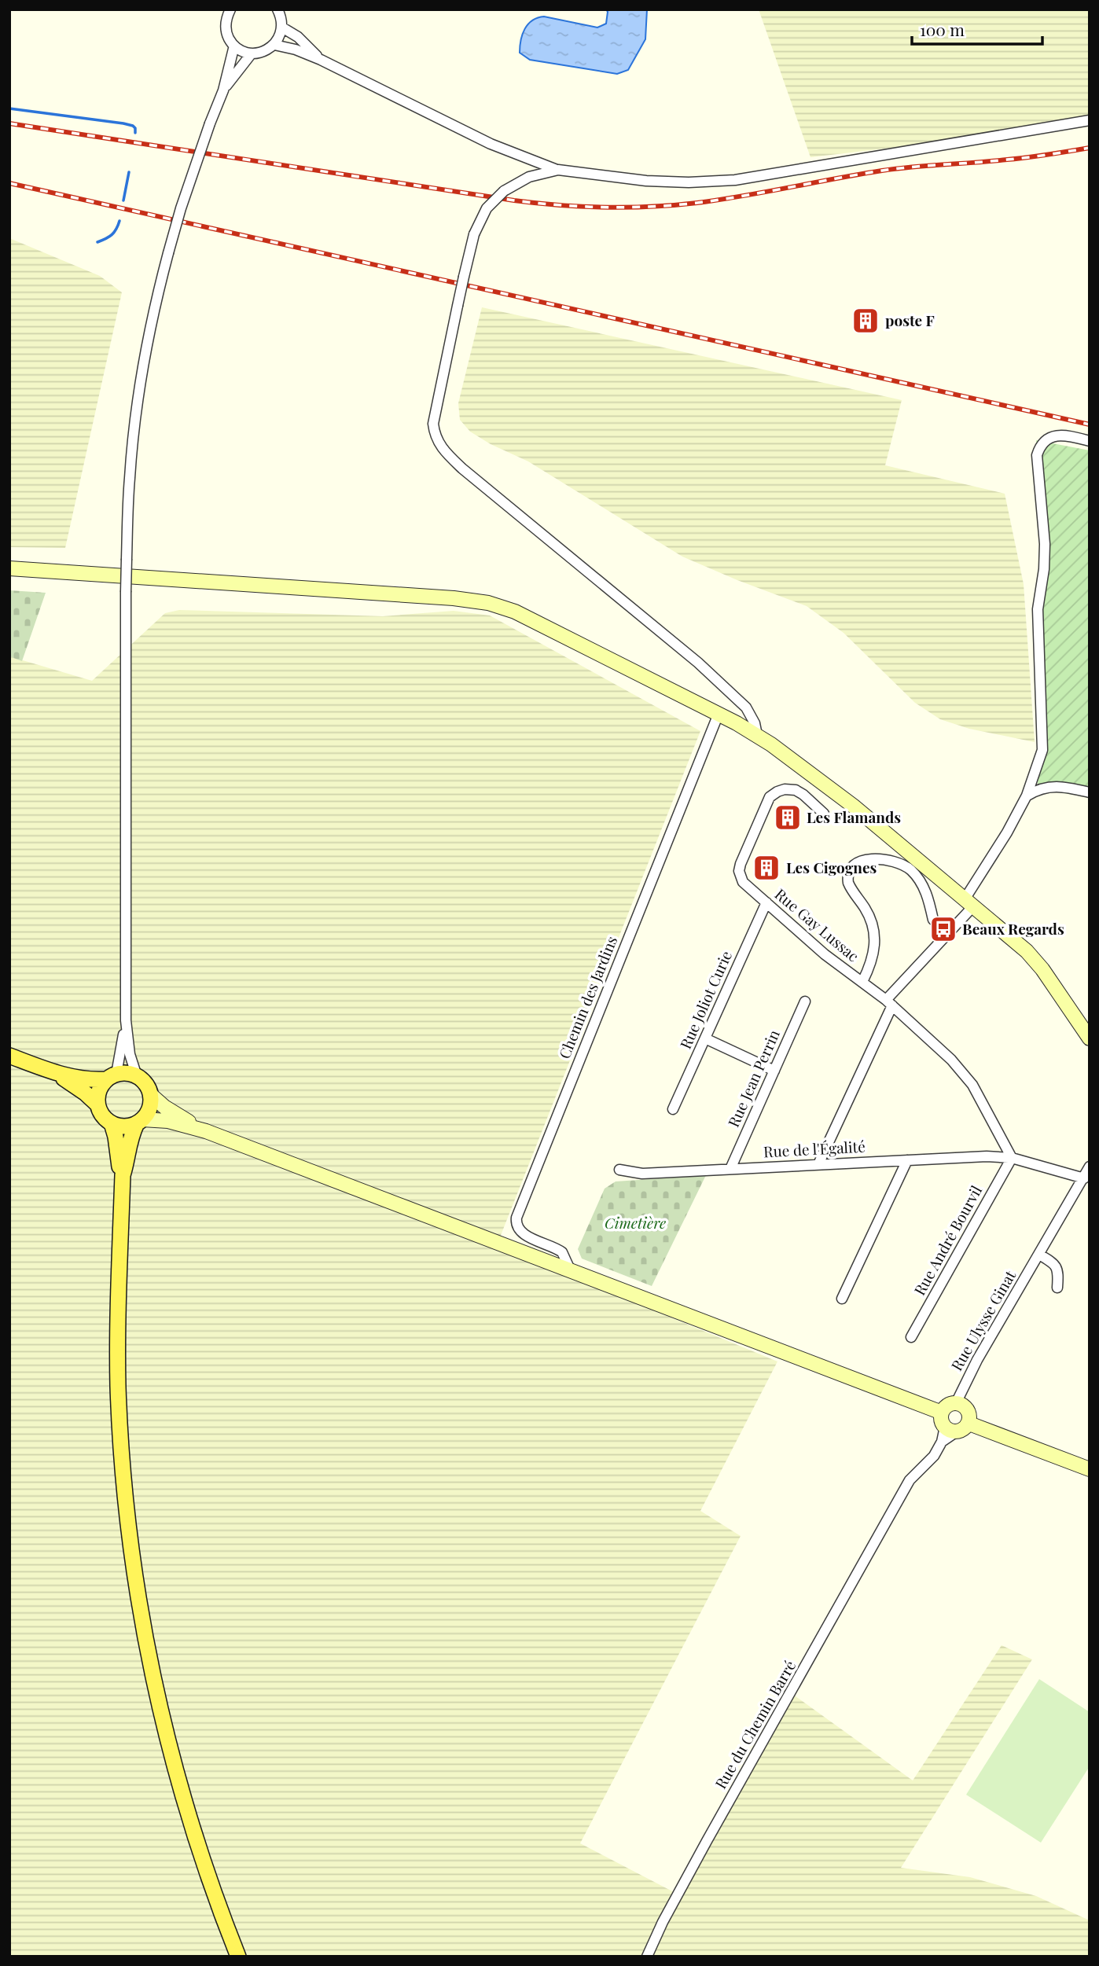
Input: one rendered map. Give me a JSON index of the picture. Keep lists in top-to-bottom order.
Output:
{
  "streets": {
    "street": [
      "Rue Gay Lussac",
      "Chemin des Jardins",
      "Rue Joliot Curie",
      "Rue Jean Perrin",
      "Rue de l'Égalité",
      "Rue André Bourvil",
      "Rue Ulysse Ginat",
      "Rue du Chemin Barré"
    ]
  },
  "crossings": [
    ["Rue Gay Lussac", "Rue Joliot Curie"],
    ["Rue Gay Lussac", "Rue de l'Égalité"],
    ["Rue Gay Lussac", "Rue André Bourvil"],
    ["Rue Jean Perrin", "Rue de l'Égalité"],
    ["Rue de l'Égalité", "Rue André Bourvil"],
    ["Rue de l'Égalité", "Rue Ulysse Ginat"],
    ["Rue Ulysse Ginat", "Rue du Chemin Barré"]
  ],
  "parks": ["Cimetière"],
  "places": {
    "building": ["poste F", "Les Flamands", "Les Cigognes"],
    "bus stop": ["Beaux Regards"]
  },
  "scale_bar": "100 m"
}
